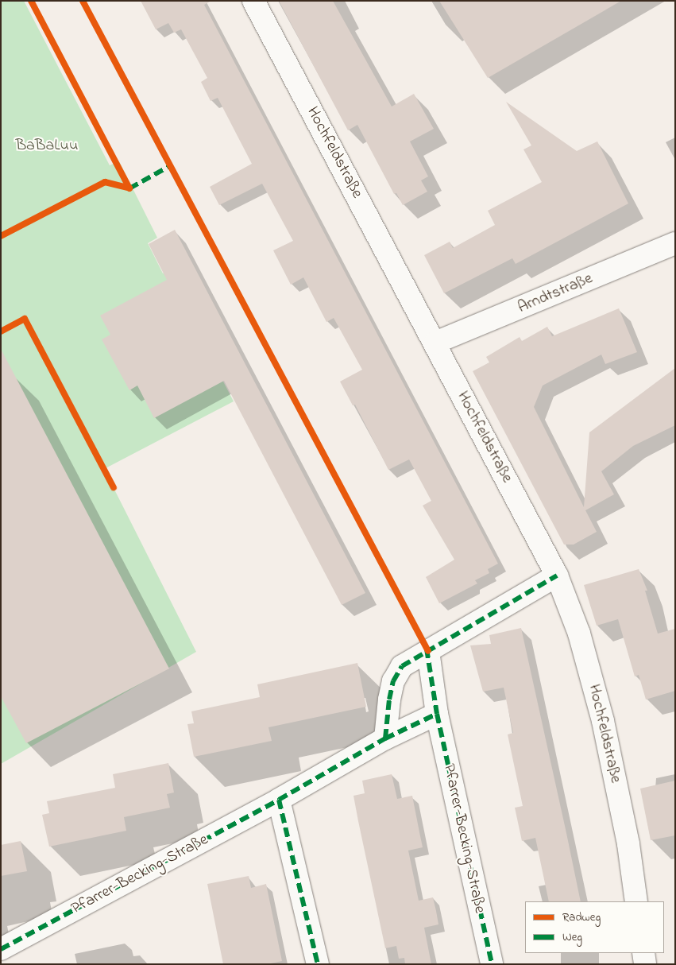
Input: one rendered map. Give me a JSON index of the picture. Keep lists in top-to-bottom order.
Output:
{
  "streets": {
    "street": ["Hochfeldstraße", "Arndtstraße", "Pfarrer-Becking-Straße"]
  },
  "crossings": [
    ["Hochfeldstraße", "Arndtstraße"]
  ],
  "parks": ["BaBaLuu"],
  "legend": ["Radweg", "Weg"]
}
